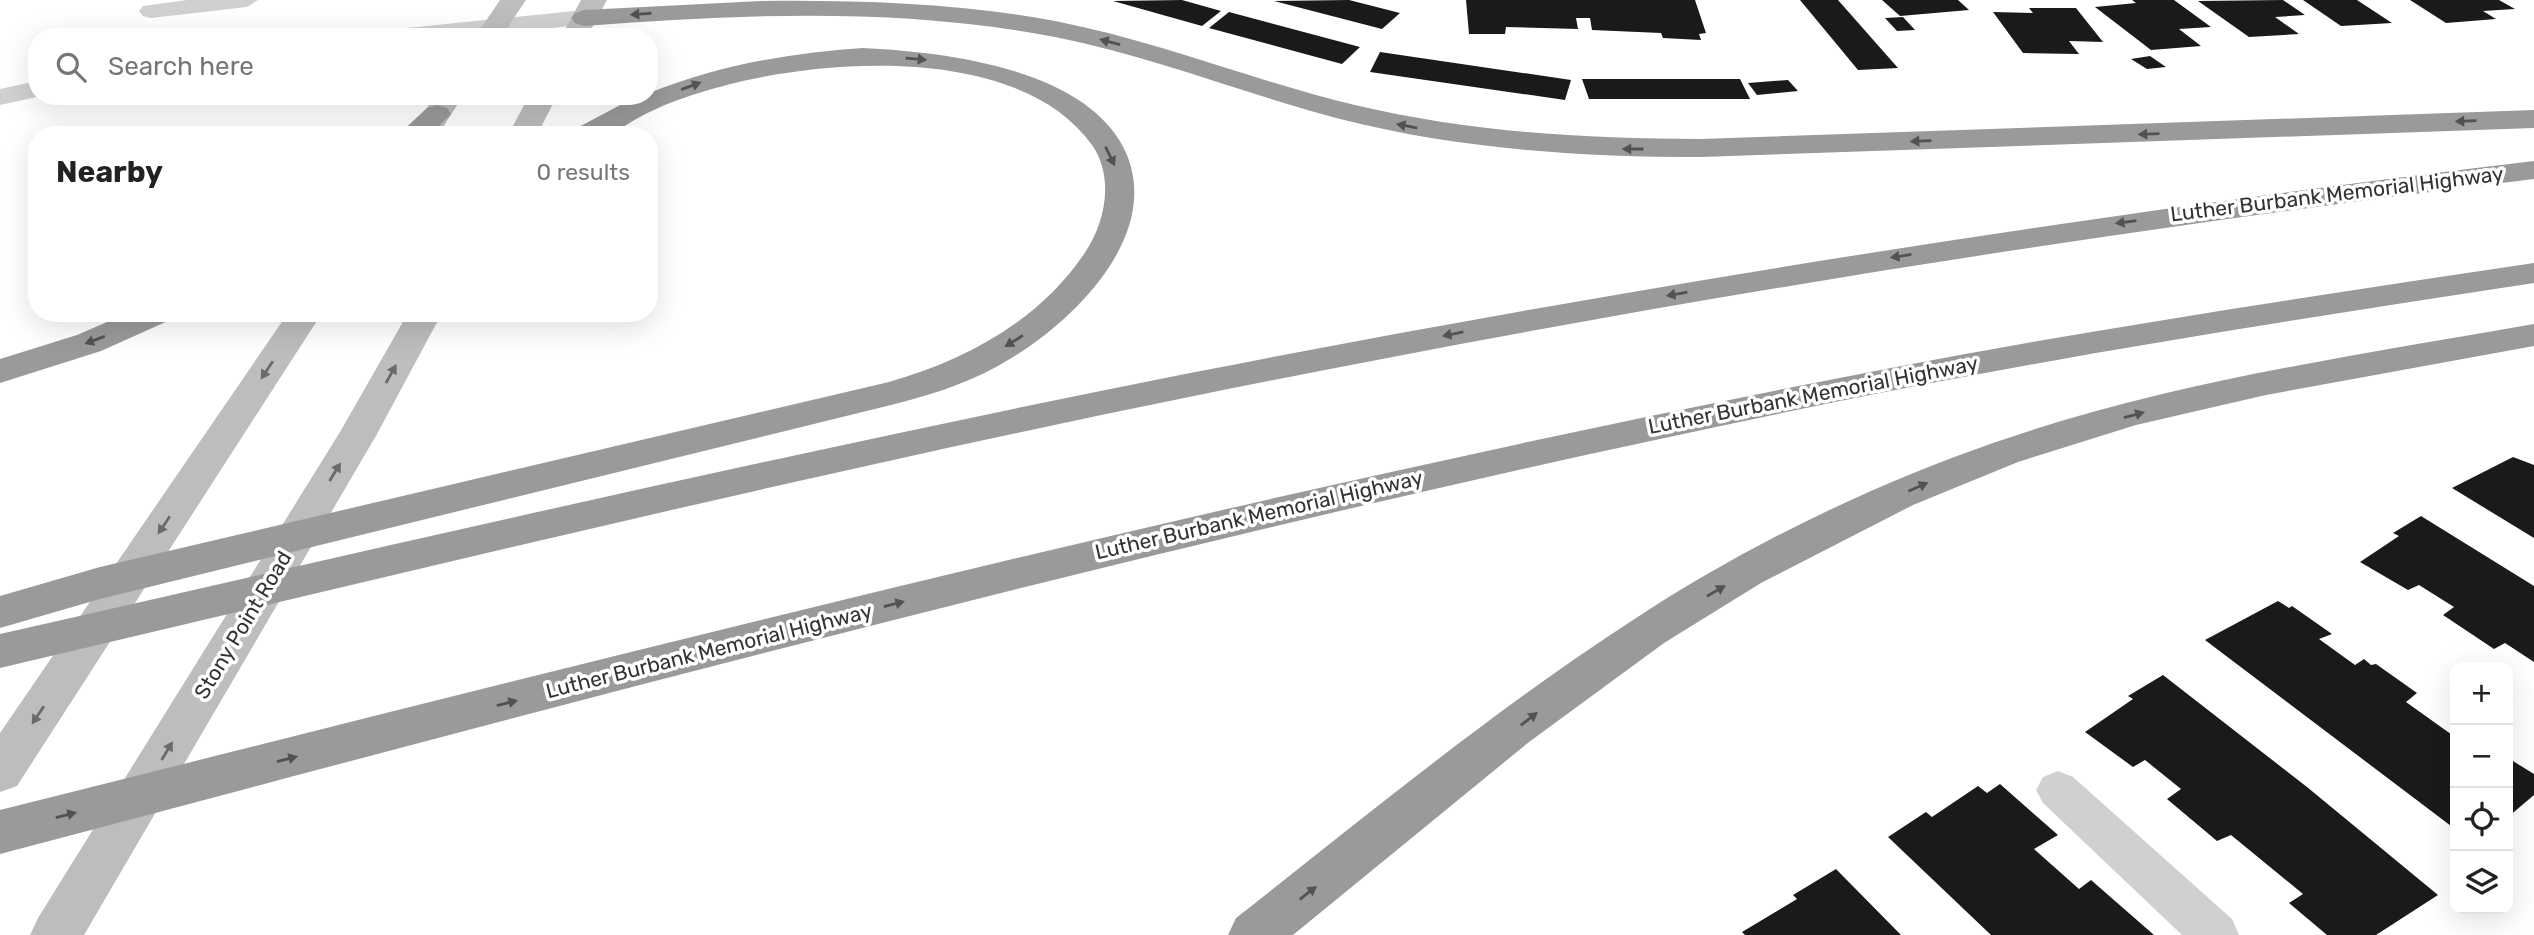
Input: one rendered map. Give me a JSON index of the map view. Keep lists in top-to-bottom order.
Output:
{
  "streets": {
    "highway": ["Luther Burbank Memorial Highway"],
    "main road": ["Stony Point Road"]
  },
  "page": {
    "search": "Search here",
    "heading": ["Nearby", "0 results"],
    "map_buttons": ["+", "−"]
  }
}
